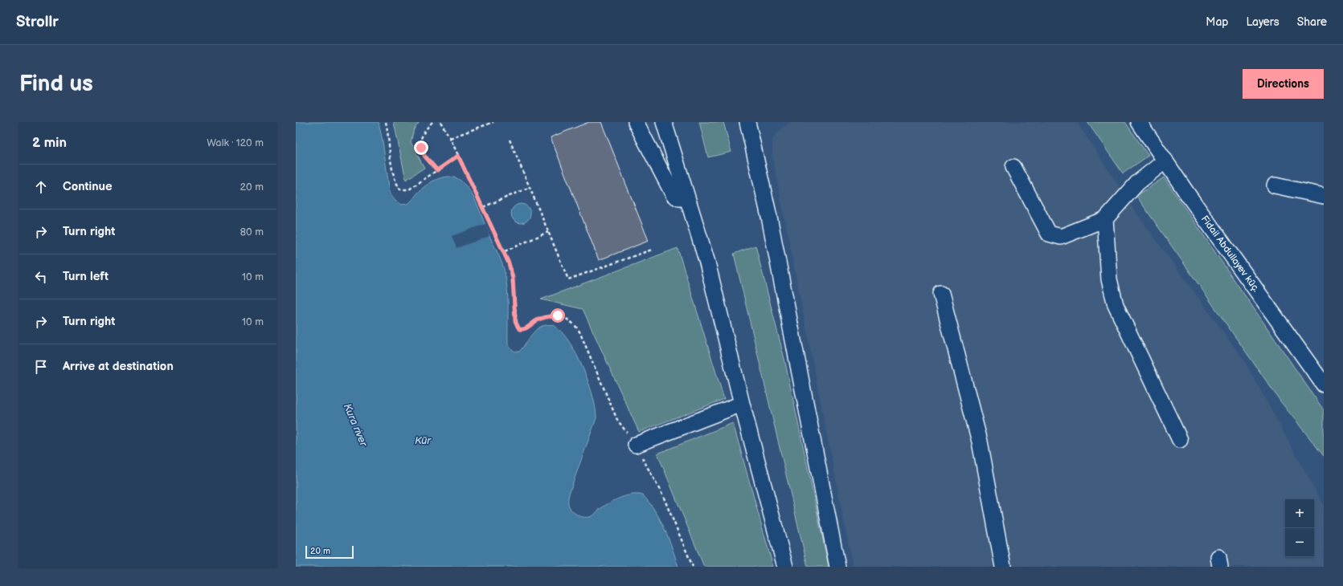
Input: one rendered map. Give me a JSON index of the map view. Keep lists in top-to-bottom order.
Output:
{
  "streets": {
    "street": ["Fidail Abdullayev küç."]
  },
  "water": ["Kura river", "Kür"],
  "scale_bar": "20 m",
  "page": {
    "header": "Strollr",
    "nav": ["Map", "Layers", "Share"],
    "buttons": "Directions",
    "title": "Find us",
    "heading": ["2 min", "Walk · 120 m"],
    "list": [
      ["Continue", "20 m"],
      ["Turn right", "80 m"],
      ["Turn left", "10 m"],
      ["Turn right", "10 m"],
      "Arrive at destination"
    ],
    "map_buttons": ["+", "−"],
    "scale": "20 m"
  }
}
